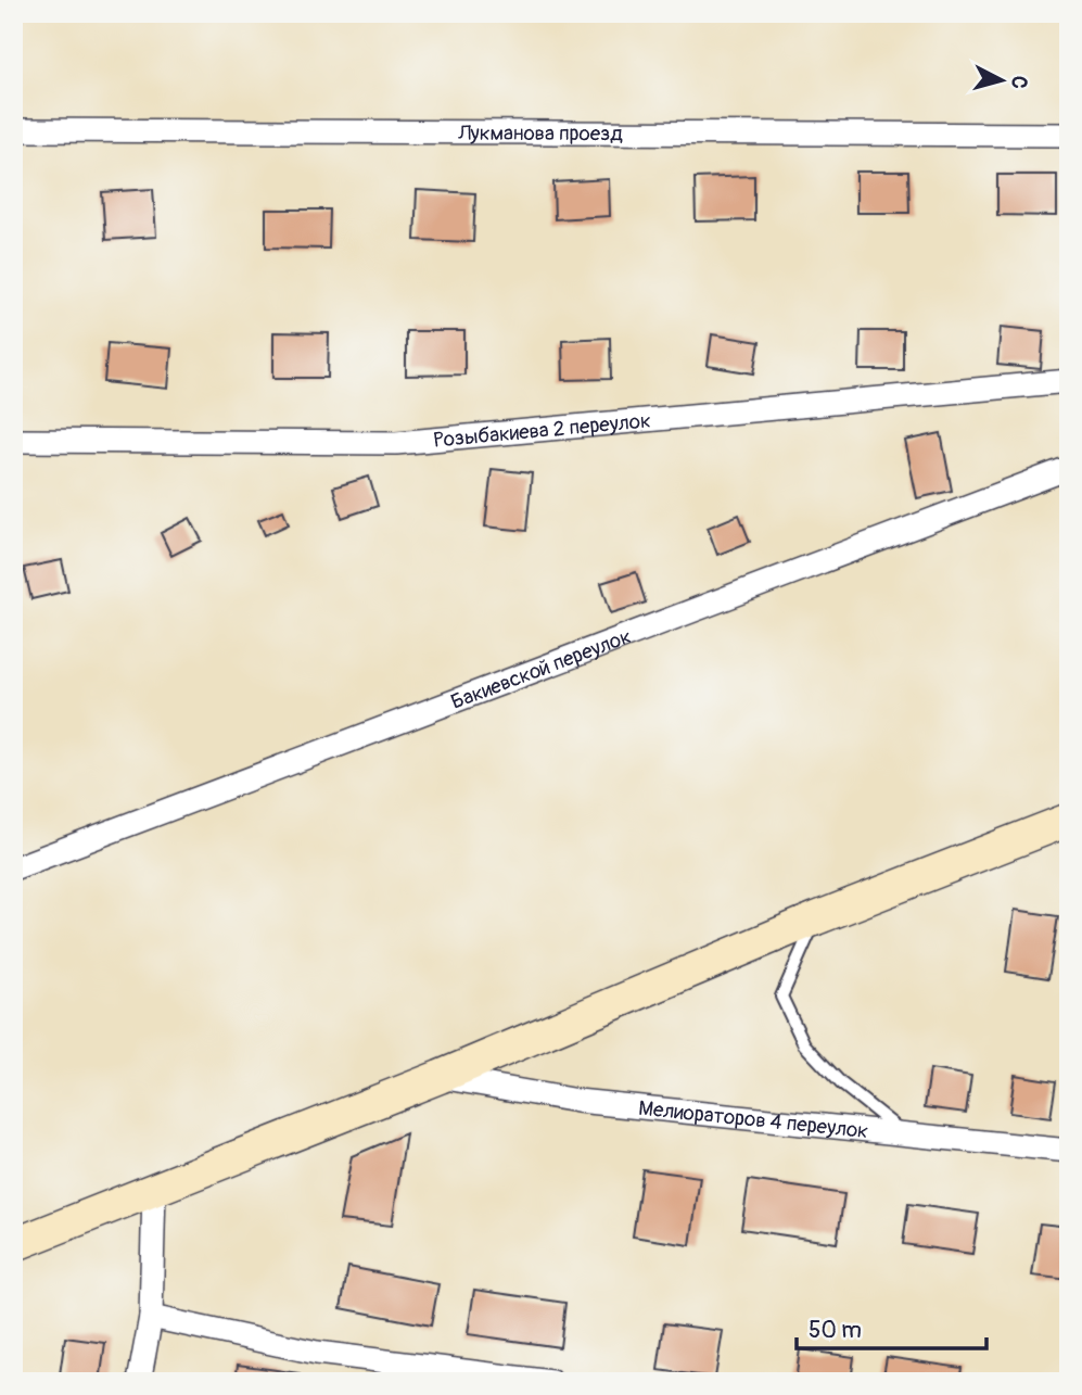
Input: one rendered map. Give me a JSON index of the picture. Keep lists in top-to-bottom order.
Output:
{
  "streets": {
    "street": [
      "Лукманова проезд",
      "Розыбакиева 2 переулок",
      "Бакиевской переулок",
      "Мелиораторов 4 переулок"
    ]
  },
  "scale_bar": "50 m",
  "north": "right"
}
